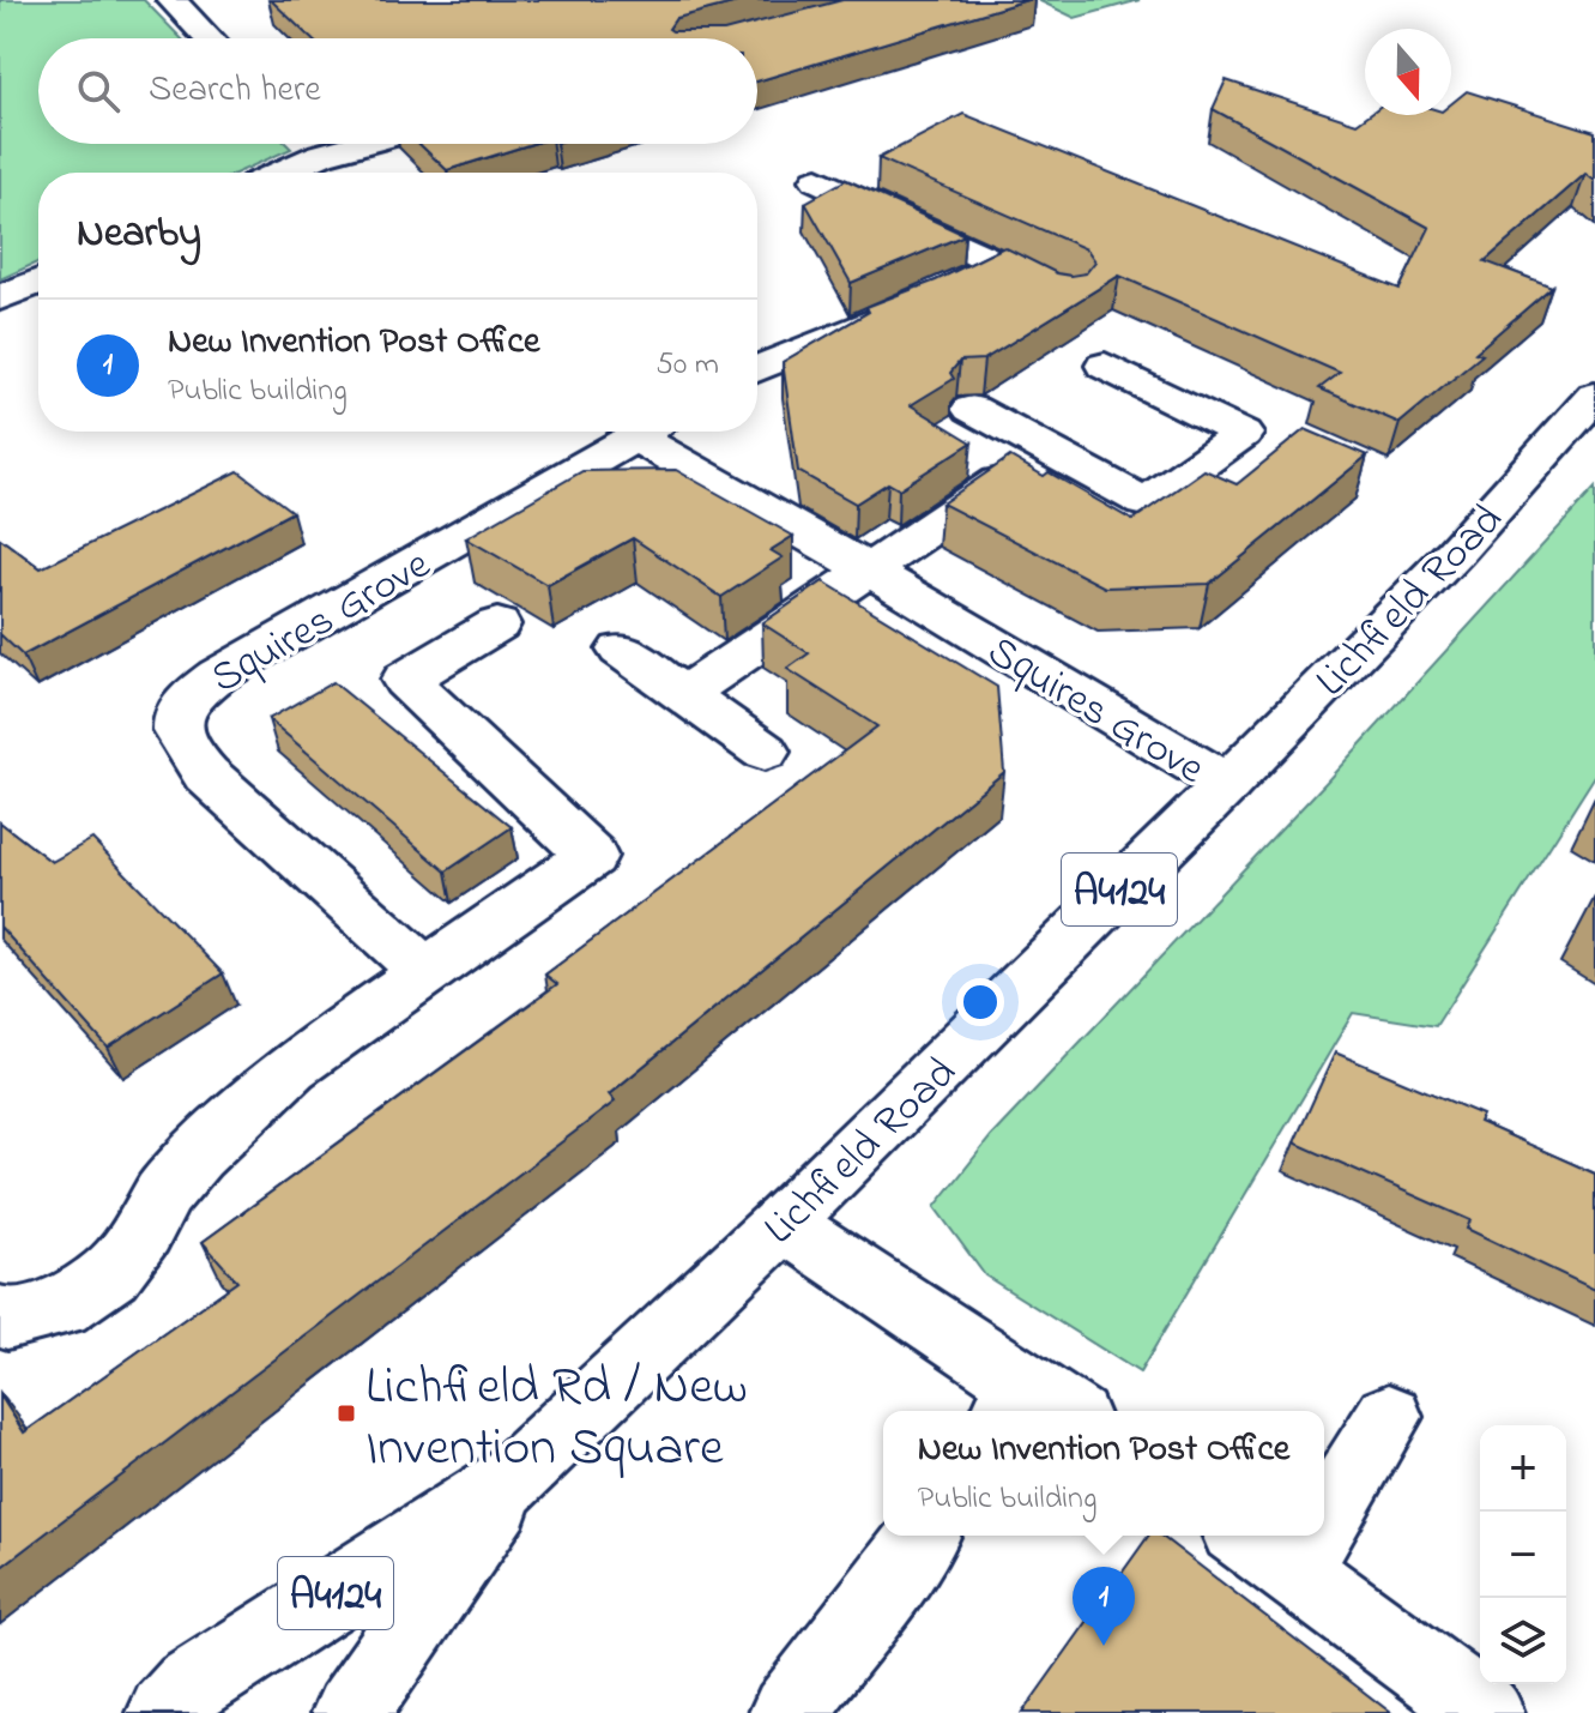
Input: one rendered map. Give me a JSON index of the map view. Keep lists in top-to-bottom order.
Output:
{
  "streets": {
    "street": ["Lichfield Road", "Squires Grove", "A4124"]
  },
  "crossings": [
    ["Lichfield Road", "Squires Grove"]
  ],
  "places": {
    "transit": ["Lichfield Rd / New Invention Square"]
  },
  "north": "bottom",
  "page": {
    "search": "Search here",
    "heading": "Nearby",
    "list": [
      {
        "mark": "1",
        "name": "New Invention Post Office",
        "note": "Public building",
        "value": "50 m"
      }
    ],
    "popup": ["New Invention Post Office", "Public building"],
    "map_buttons": ["+", "−"],
    "pins": "1"
  }
}
